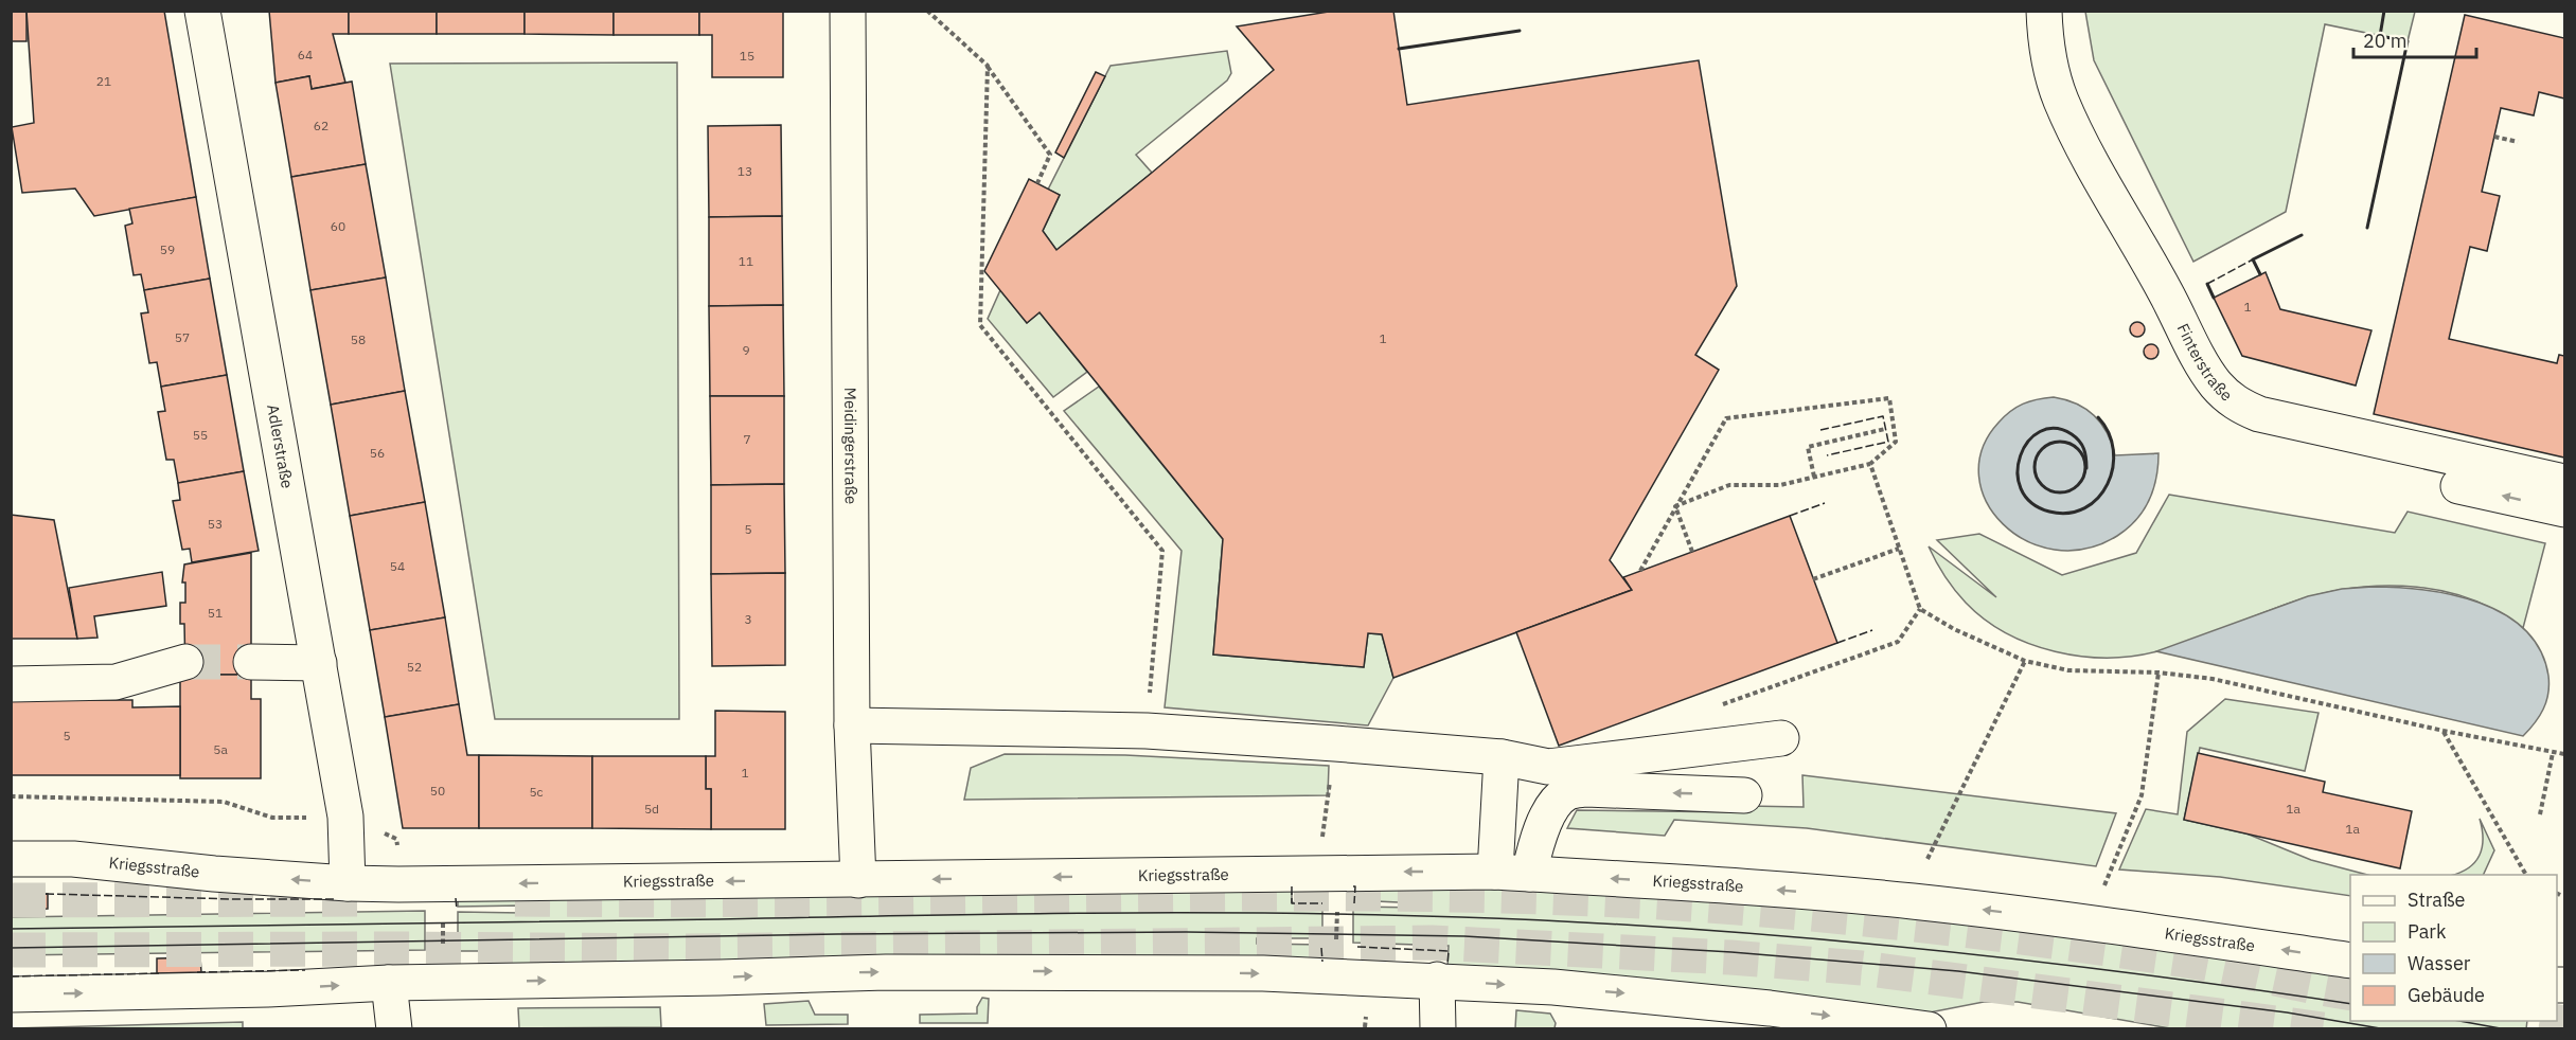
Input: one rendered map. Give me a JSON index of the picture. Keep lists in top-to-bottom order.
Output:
{
  "streets": {
    "main road": [
      "Finterstraße",
      "Meidingerstraße",
      "Adlerstraße",
      "Kriegsstraße"
    ]
  },
  "crossings": [
    ["Meidingerstraße", "Kriegsstraße"],
    ["Adlerstraße", "Kriegsstraße"]
  ],
  "house_numbers": [
    "64",
    "15",
    "21",
    "62",
    "13",
    "60",
    "59",
    "11",
    "1",
    "57",
    "1",
    "58",
    "9",
    "55",
    "7",
    "56",
    "53",
    "5",
    "54",
    "51",
    "3",
    "52",
    "5",
    "5a",
    "1",
    "50",
    "5c",
    "5d",
    "1a",
    "1a"
  ],
  "legend": [
    "Straße",
    "Park",
    "Wasser",
    "Gebäude"
  ],
  "scale_bar": "20 m"
}
